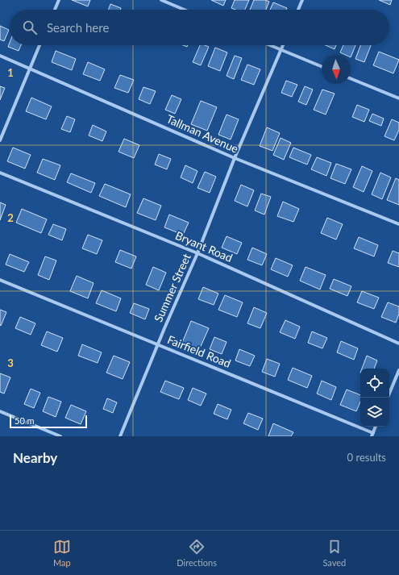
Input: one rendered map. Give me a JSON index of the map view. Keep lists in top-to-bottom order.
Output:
{
  "streets": {
    "street": [
      "Tallman Avenue",
      "Bryant Road",
      "Summer Street",
      "Fairfield Road"
    ]
  },
  "crossings": [
    ["Tallman Avenue", "Summer Street"],
    ["Bryant Road", "Summer Street"],
    ["Summer Street", "Fairfield Road"]
  ],
  "scale_bar": "50 m",
  "north": "bottom",
  "page": {
    "search": "Search here",
    "scale": "50 m",
    "heading": ["Nearby", "0 results"],
    "nav": ["Map", "Directions", "Saved"]
  },
  "grid": {
    "rows": ["1", "2", "3"]
  }
}
